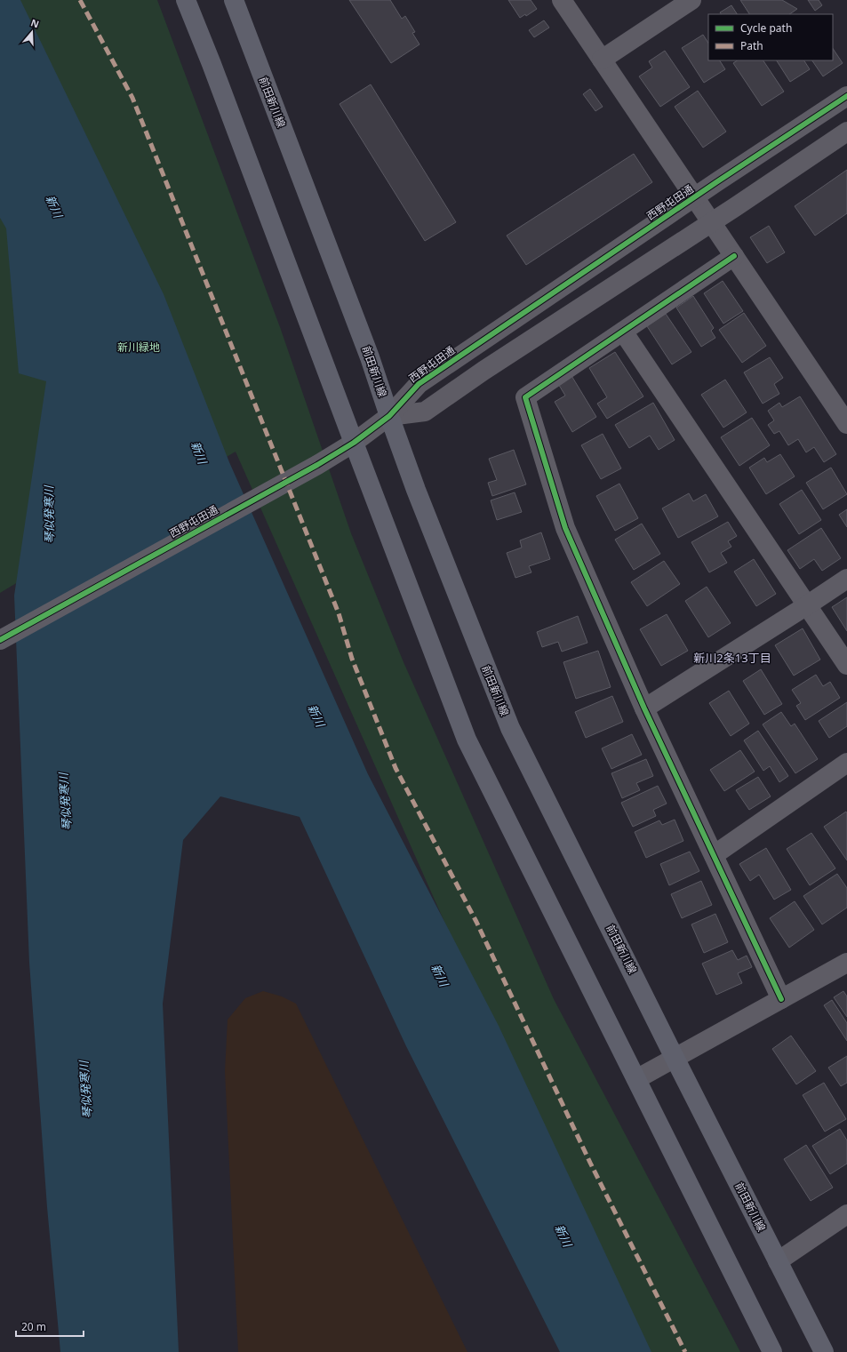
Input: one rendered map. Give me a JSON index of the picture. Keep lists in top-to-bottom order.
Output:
{
  "streets": {
    "main road": ["前田新川線"],
    "street": ["西野屯田通"]
  },
  "crossings": [
    ["前田新川線", "西野屯田通"]
  ],
  "districts": ["新川2条13丁目"],
  "water": ["新川", "琴似発寒川"],
  "parks": ["新川緑地"],
  "legend": ["Cycle path", "Path"],
  "scale_bar": "20 m",
  "north": "top"
}
